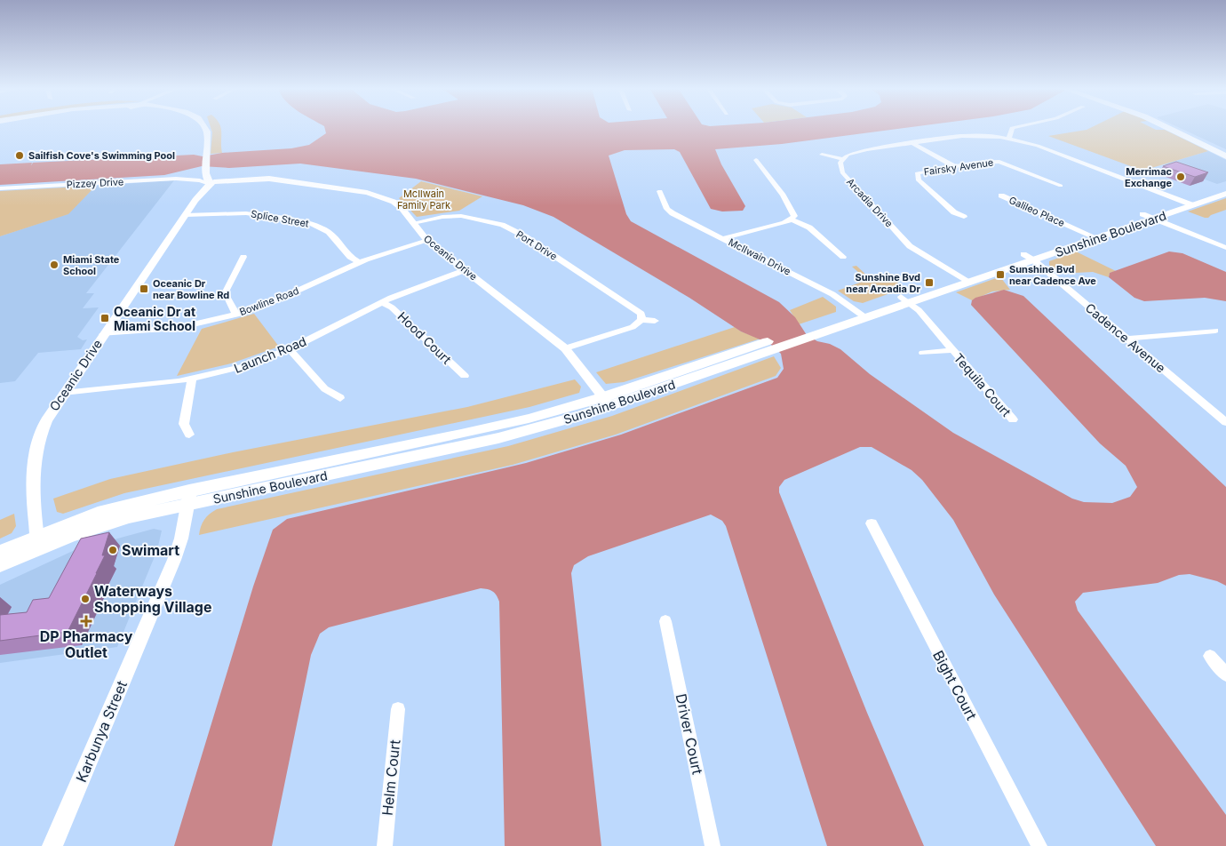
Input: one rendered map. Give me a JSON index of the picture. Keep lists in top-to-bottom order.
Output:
{
  "streets": {
    "main road": ["Sunshine Boulevard"],
    "street": [
      "Fairsky Avenue",
      "Pizzey Drive",
      "Arcadia Drive",
      "Galileo Place",
      "Splice Street",
      "Port Drive",
      "McIIwain Drive",
      "Oceanic Drive",
      "Bowline Road",
      "Hood Court",
      "Cadence Avenue",
      "Launch Road",
      "Tequila Court",
      "Bight Court",
      "Karbunya Street",
      "Driver Court",
      "Helm Court"
    ]
  },
  "crossings": [
    ["Pizzey Drive", "Oceanic Drive"],
    ["Arcadia Drive", "Sunshine Boulevard"],
    ["Galileo Place", "Sunshine Boulevard"],
    ["Splice Street", "Oceanic Drive"],
    ["Splice Street", "Bowline Road"],
    ["Sunshine Boulevard", "McIIwain Drive"],
    ["Sunshine Boulevard", "Oceanic Drive"],
    ["Sunshine Boulevard", "Cadence Avenue"],
    ["Sunshine Boulevard", "Tequila Court"],
    ["Sunshine Boulevard", "Karbunya Street"],
    ["Port Drive", "Oceanic Drive"],
    ["Oceanic Drive", "Bowline Road"],
    ["Oceanic Drive", "Launch Road"],
    ["Hood Court", "Launch Road"]
  ],
  "parks": ["McIlwain Family Park"],
  "places": {
    "other": [
      "Sailfish Cove's Swimming Pool",
      "Merrimac Exchange",
      "Miami State School",
      "Swimart",
      "Waterways Shopping Village"
    ],
    "transit": [
      "Sunshine Bvd near Cadence Ave",
      "Sunshine Bvd near Arcadia Dr",
      "Oceanic Dr near Bowline Rd",
      "Oceanic Dr at Miami School"
    ],
    "health": ["DP Pharmacy Outlet"]
  }
}
